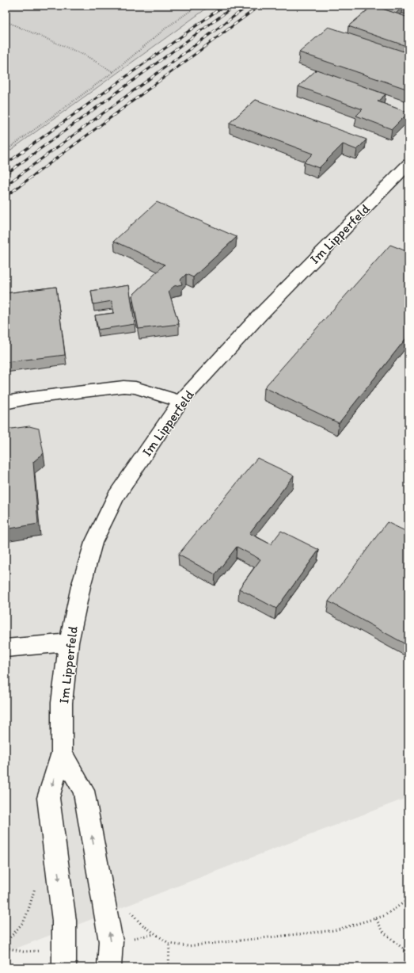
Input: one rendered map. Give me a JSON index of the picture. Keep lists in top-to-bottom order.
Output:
{
  "streets": {
    "street": ["Im Lipperfeld"]
  }
}
